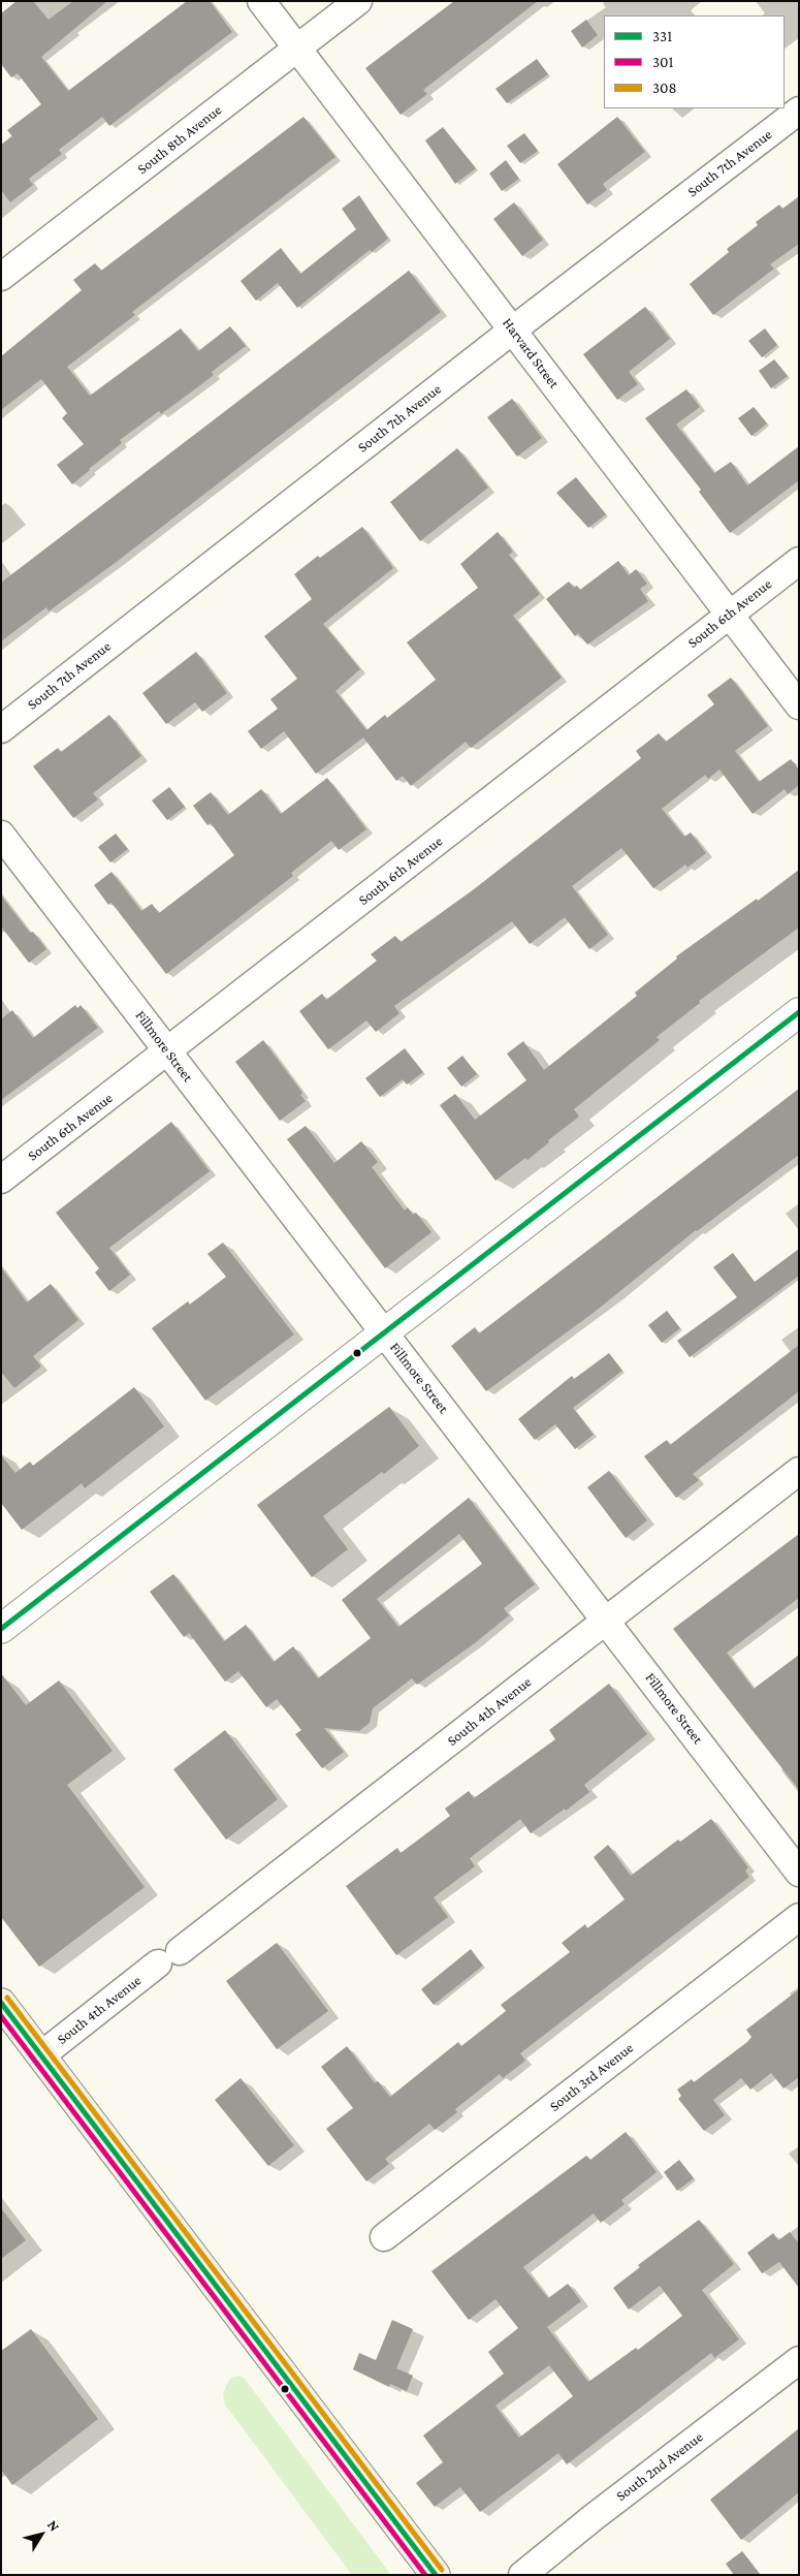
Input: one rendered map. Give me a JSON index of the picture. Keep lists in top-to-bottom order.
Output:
{
  "streets": {
    "street": [
      "South 8th Avenue",
      "South 7th Avenue",
      "Harvard Street",
      "South 6th Avenue",
      "Fillmore Street",
      "South 4th Avenue",
      "South 3rd Avenue",
      "South 2nd Avenue"
    ]
  },
  "crossings": [
    ["South 8th Avenue", "Harvard Street"],
    ["South 7th Avenue", "Harvard Street"],
    ["Harvard Street", "South 6th Avenue"],
    ["South 6th Avenue", "Fillmore Street"],
    ["Fillmore Street", "South 4th Avenue"]
  ],
  "lines": ["transit line 331", "transit line 308", "transit line 301"],
  "legend": ["331", "301", "308"],
  "north": "top right"
}
